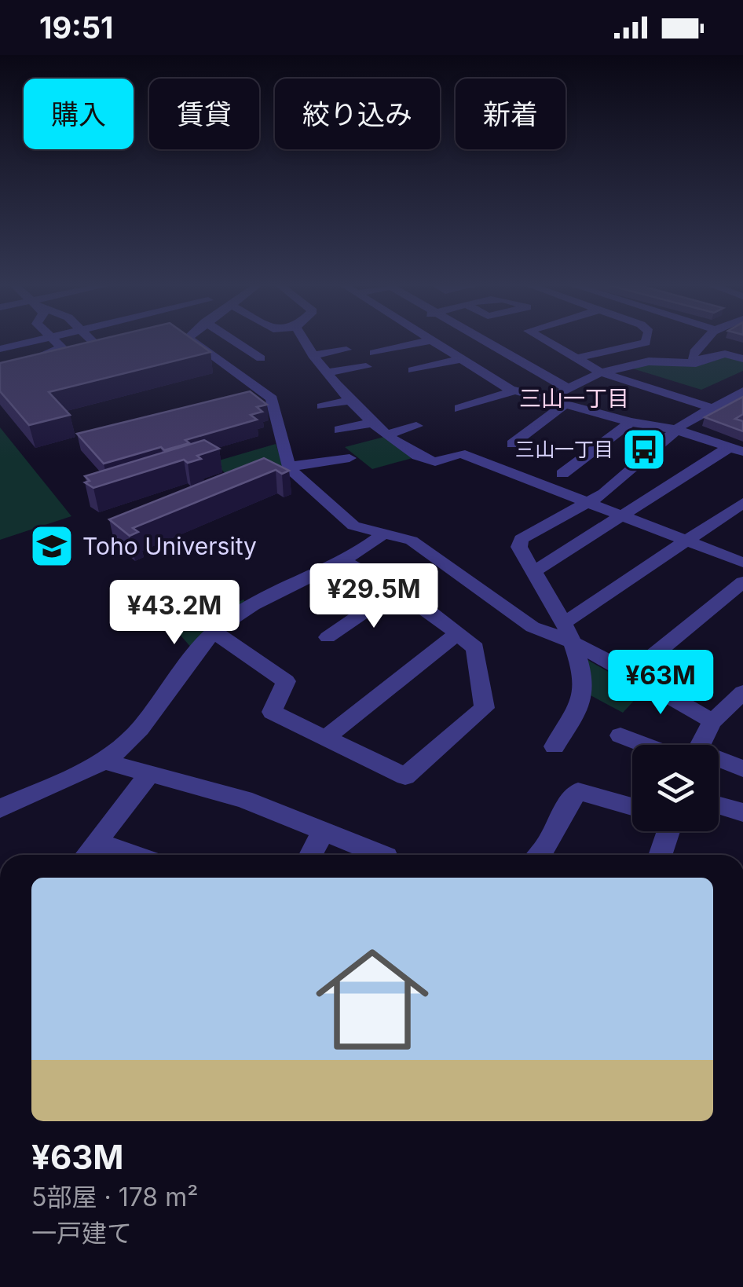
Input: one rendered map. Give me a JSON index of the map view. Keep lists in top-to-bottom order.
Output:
{
  "districts": ["三山一丁目"],
  "places": {
    "bus stop": ["三山一丁目"],
    "school or university": ["Toho University"]
  },
  "page": {
    "status": "19:51",
    "chip": [
      "購入",
      "賃貸",
      "絞り込み",
      "新着"
    ],
    "price": ["¥29.5M", "¥43.2M", "¥63M"],
    "list": [
      {
        "name": "¥63M",
        "note": "5部屋 · 178 m² · 一戸建て"
      }
    ]
  }
}
